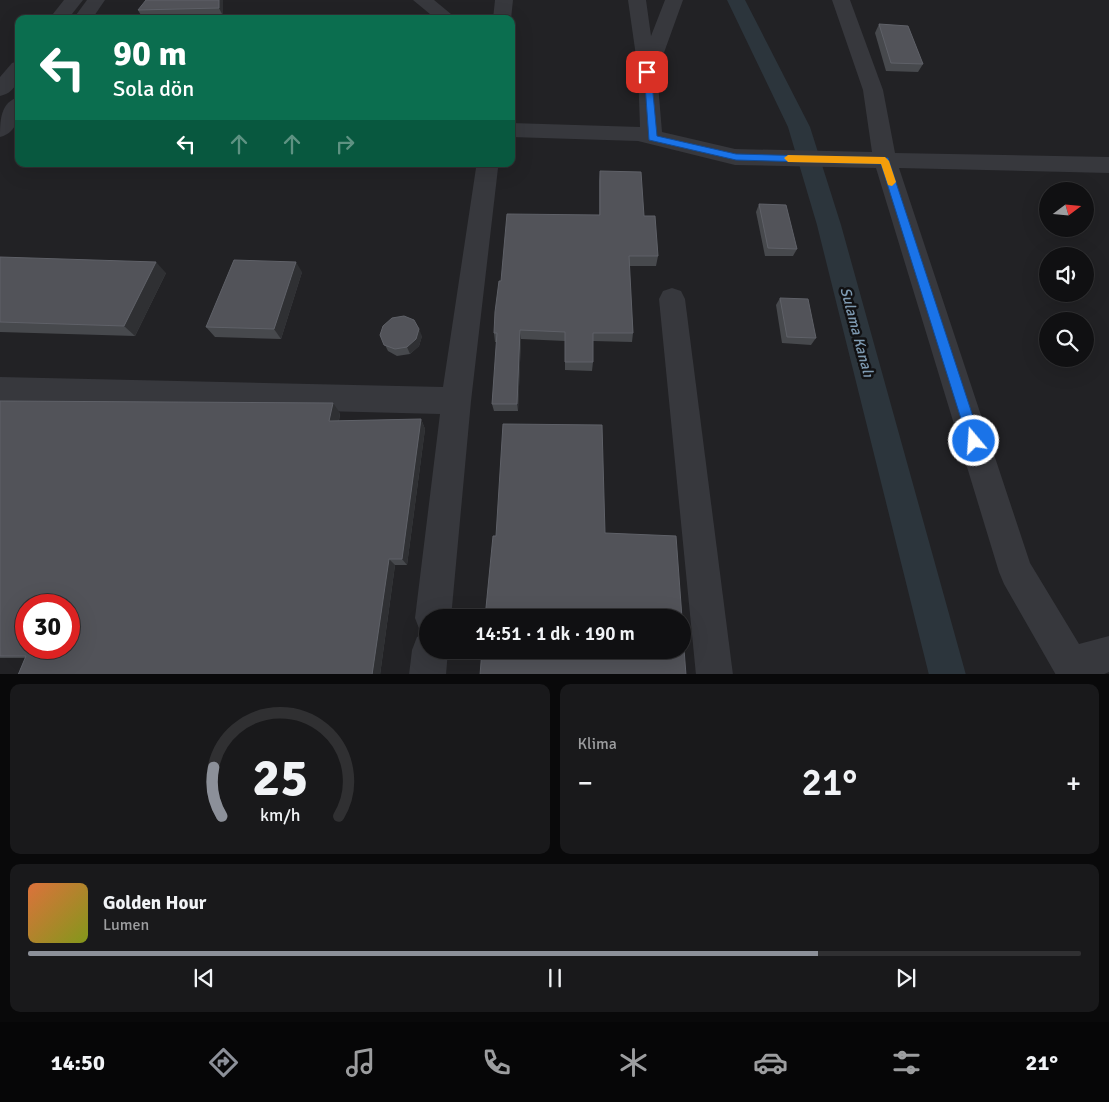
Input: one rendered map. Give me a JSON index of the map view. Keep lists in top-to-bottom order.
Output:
{
  "water": ["Sulama Kanalı"],
  "north": "right",
  "page": {
    "turn": ["90 m", "Sola dön"],
    "limit": "30",
    "trip": "14:51 · 1 dk · 190 m",
    "tile": "Klima",
    "heat": ["−", "21°", "+"],
    "song": ["Golden Hour", "Lumen"],
    "tabs": ["14:50", "21°"],
    "gauge": ["25", "km/h"]
  }
}
